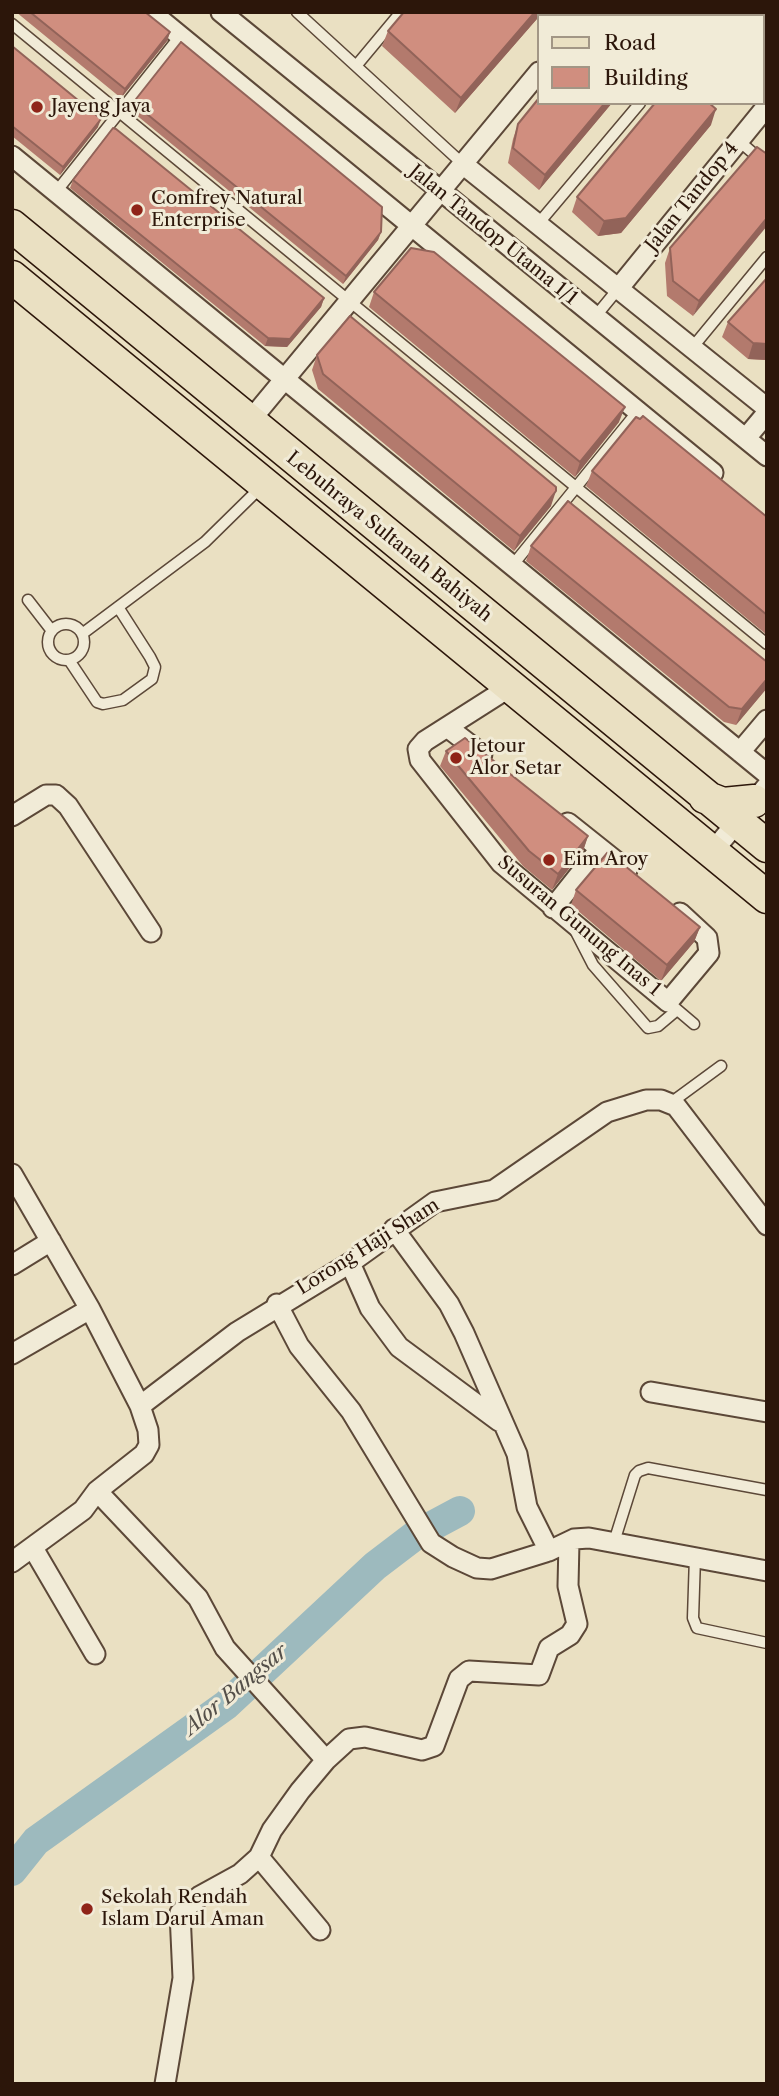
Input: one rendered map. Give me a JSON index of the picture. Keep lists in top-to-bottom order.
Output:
{
  "streets": {
    "main road": ["Lebuhraya Sultanah Bahiyah"],
    "street": [
      "Jalan Tandop 4",
      "Jalan Tandop Utama 1/1",
      "Susuran Gunung Inas 1",
      "Lorong Haji Sham"
    ]
  },
  "water": ["Alor Bangsar"],
  "places": [
    "Jayeng Jaya",
    "Comfrey Natural Enterprise",
    "Jetour Alor Setar",
    "Eim Aroy",
    "Sekolah Rendah Islam Darul Aman"
  ],
  "legend": ["Road", "Building"]
}
